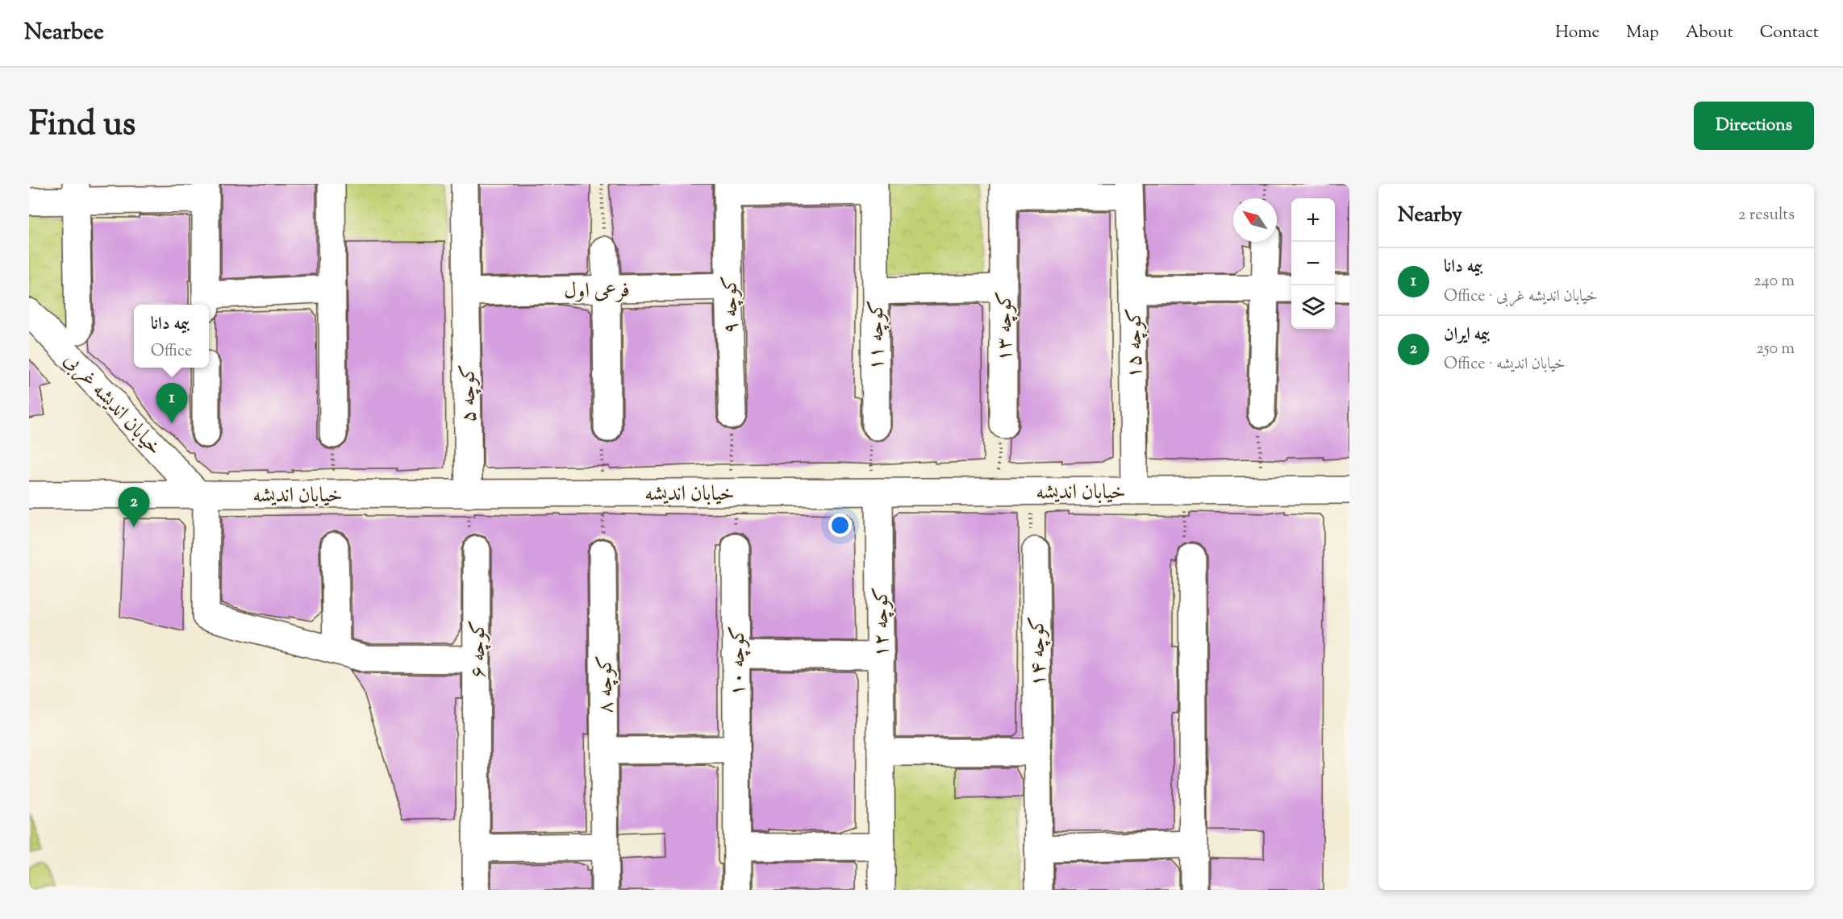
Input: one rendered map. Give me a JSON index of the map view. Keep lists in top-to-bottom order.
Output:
{
  "streets": {
    "street": [
      "فرعی اول",
      "کوچه ۹",
      "کوچه ۱۳",
      "کوچه ۱۱",
      "کوچه ۱۵",
      "کوچه ۵",
      "خیابان اندیشه غربی",
      "خیابان اندیشه",
      "کوچه ۱۲",
      "کوچه ۶",
      "کوچه ۱۴",
      "کوچه ۱۰",
      "کوچه ۸"
    ]
  },
  "crossings": [
    ["فرعی اول", "کوچه ۹"],
    ["فرعی اول", "کوچه ۵"],
    ["کوچه ۱۵", "خیابان اندیشه"],
    ["کوچه ۵", "خیابان اندیشه"],
    ["خیابان اندیشه غربی", "خیابان اندیشه"],
    ["خیابان اندیشه", "کوچه ۱۲"]
  ],
  "north": "top left",
  "page": {
    "header": "Nearbee",
    "nav": [
      "Home",
      "Map",
      "About",
      "Contact"
    ],
    "title": "Find us",
    "buttons": "Directions",
    "heading": ["Nearby", "2 results"],
    "map_buttons": ["+", "−"],
    "list": [
      {
        "mark": "1",
        "name": "بیمه دانا",
        "note": "Office · خیابان اندیشه غربی",
        "value": "240 m"
      },
      {
        "mark": "2",
        "name": "بیمه ایران",
        "note": "Office · خیابان اندیشه",
        "value": "250 m"
      }
    ],
    "popup": ["بیمه دانا", "Office"],
    "pins": ["1", "2"]
  }
}
